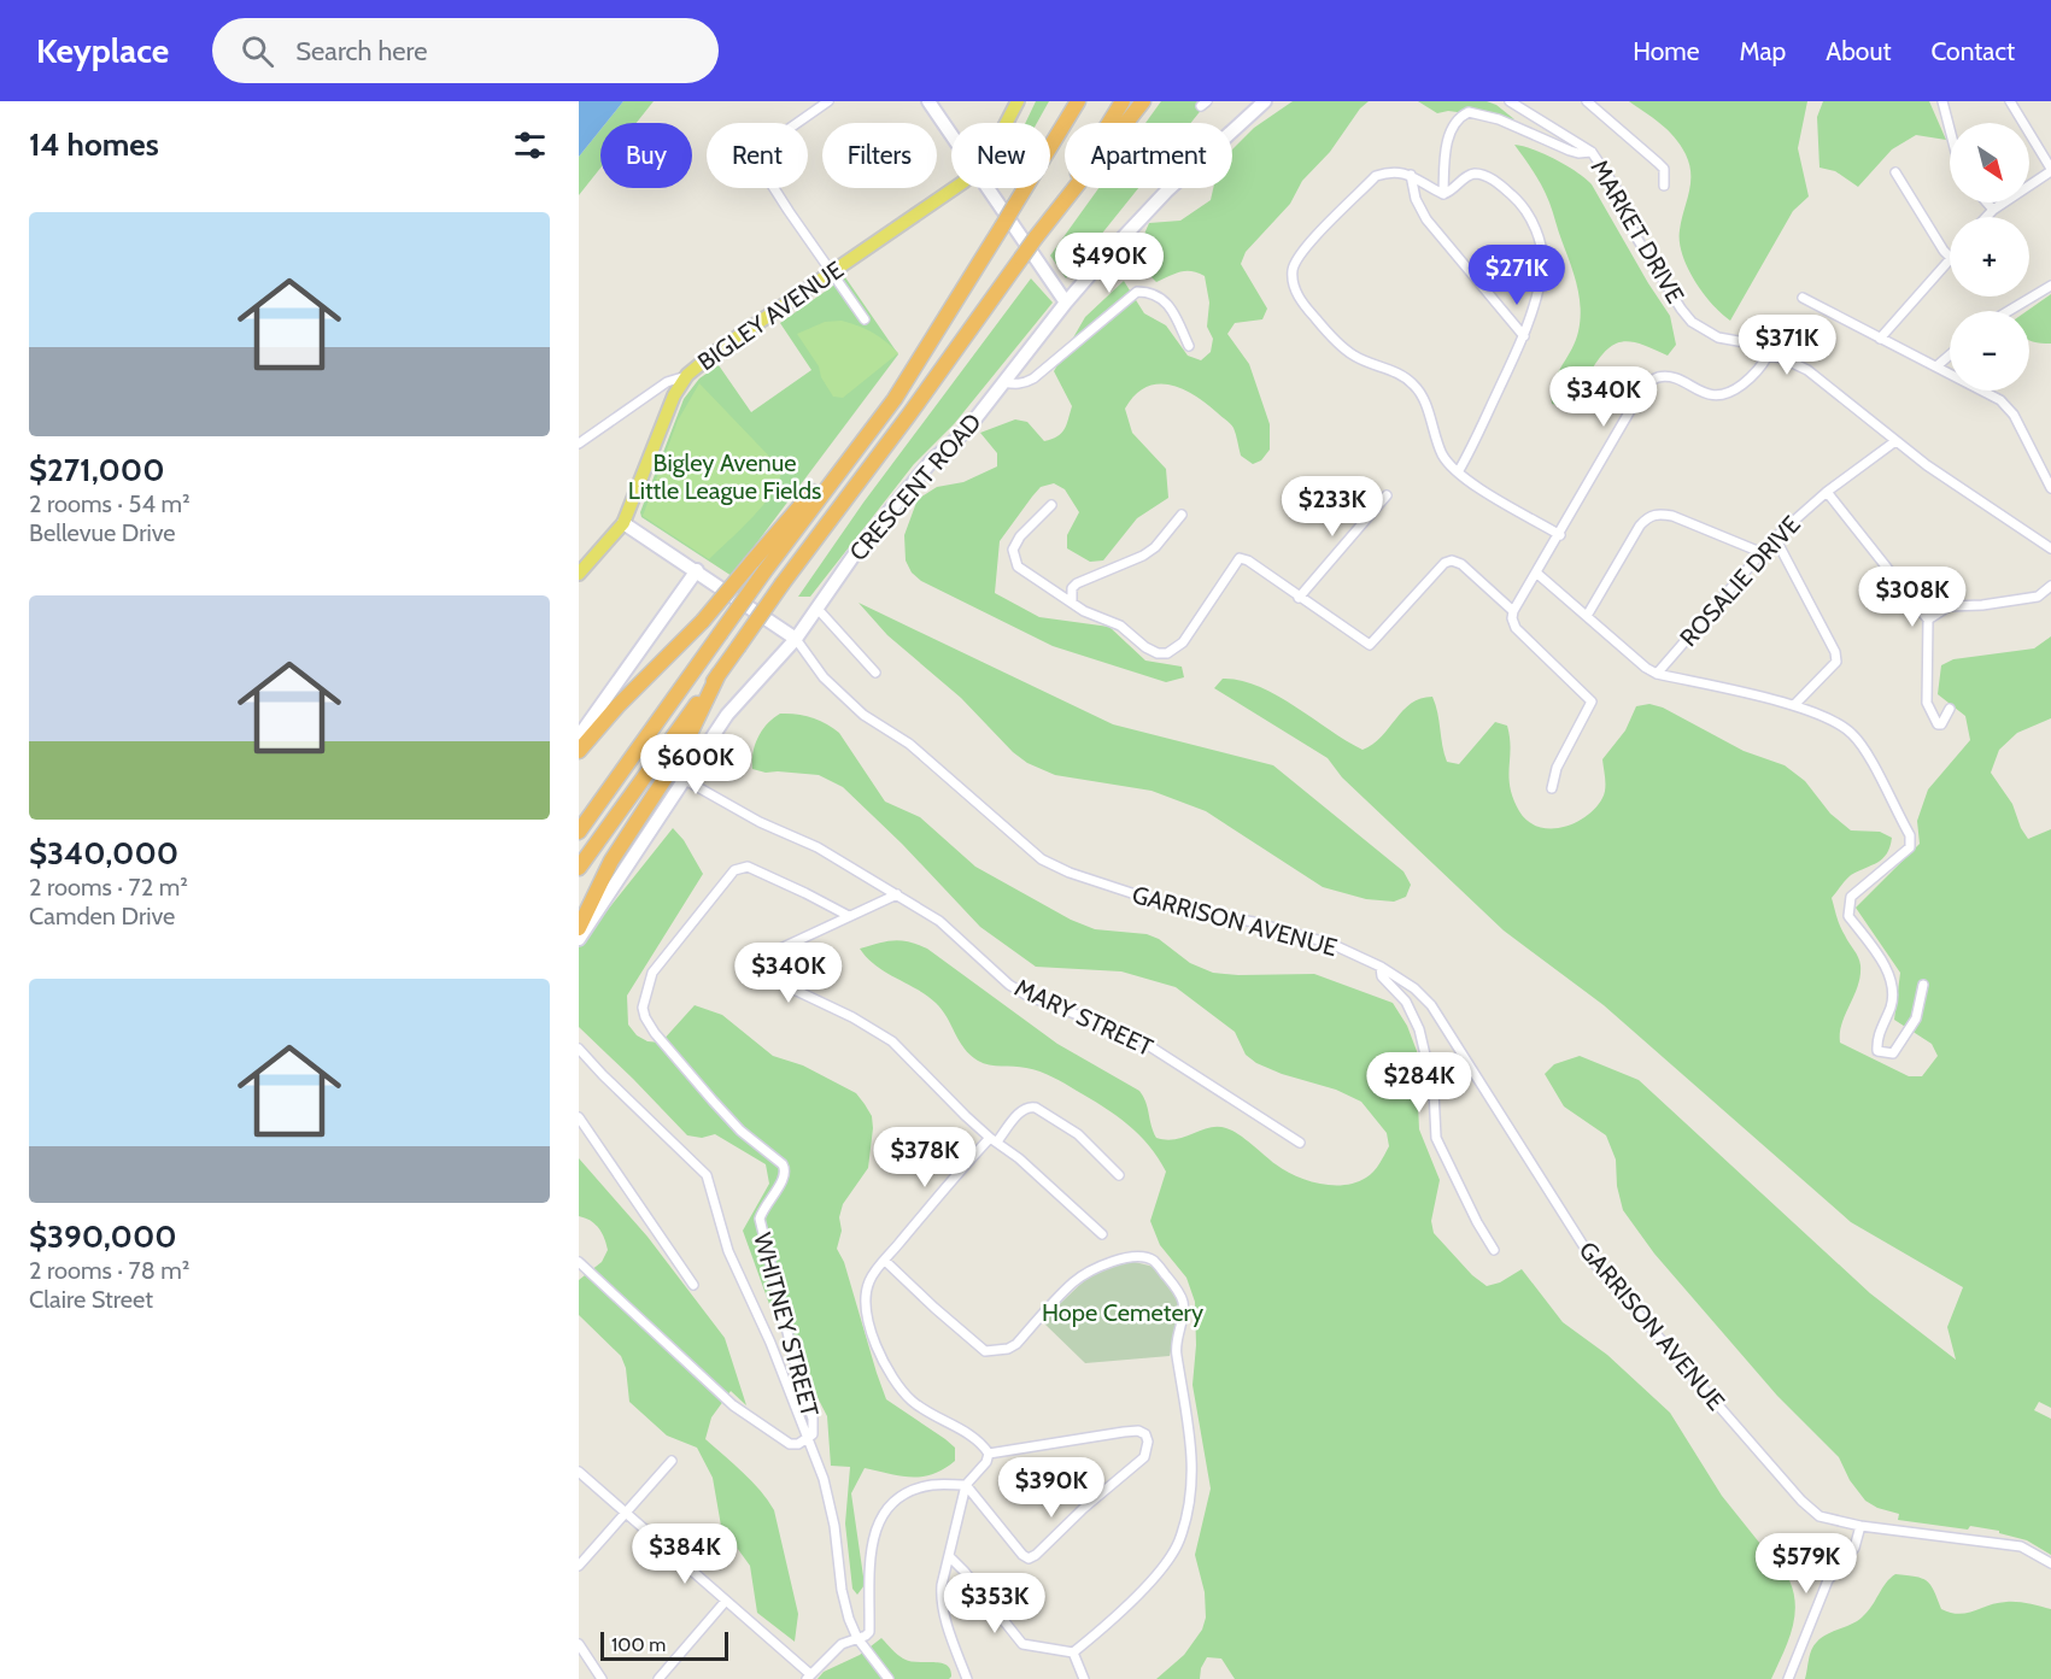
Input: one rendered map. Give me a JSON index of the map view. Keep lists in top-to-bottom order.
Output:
{
  "streets": {
    "main road": ["BIGLEY AVENUE"],
    "street": [
      "MARKET DRIVE",
      "CRESCENT ROAD",
      "ROSALIE DRIVE",
      "GARRISON AVENUE",
      "MARY STREET",
      "WHITNEY STREET"
    ]
  },
  "crossings": [
    ["MARKET DRIVE", "ROSALIE DRIVE"],
    ["CRESCENT ROAD", "GARRISON AVENUE"],
    ["CRESCENT ROAD", "MARY STREET"]
  ],
  "parks": ["Bigley Avenue Little League Fields", "Hope Cemetery"],
  "scale_bar": "100 m",
  "north": "bottom right",
  "page": {
    "header": "Keyplace",
    "search": "Search here",
    "nav": [
      "Home",
      "Map",
      "About",
      "Contact"
    ],
    "heading": "14 homes",
    "map_buttons": ["+", "−"],
    "chip": [
      "Buy",
      "Rent",
      "Filters",
      "New",
      "Apartment"
    ],
    "list": [
      {
        "name": "$271,000",
        "note": "2 rooms · 54 m² · Bellevue Drive"
      },
      {
        "name": "$340,000",
        "note": "2 rooms · 72 m² · Camden Drive"
      },
      {
        "name": "$390,000",
        "note": "2 rooms · 78 m² · Claire Street"
      }
    ],
    "price": [
      "$490K",
      "$271K",
      "$371K",
      "$340K",
      "$233K",
      "$308K",
      "$600K",
      "$340K",
      "$284K",
      "$378K",
      "$390K",
      "$384K",
      "$579K",
      "$353K"
    ],
    "scale": "100 m"
  }
}
